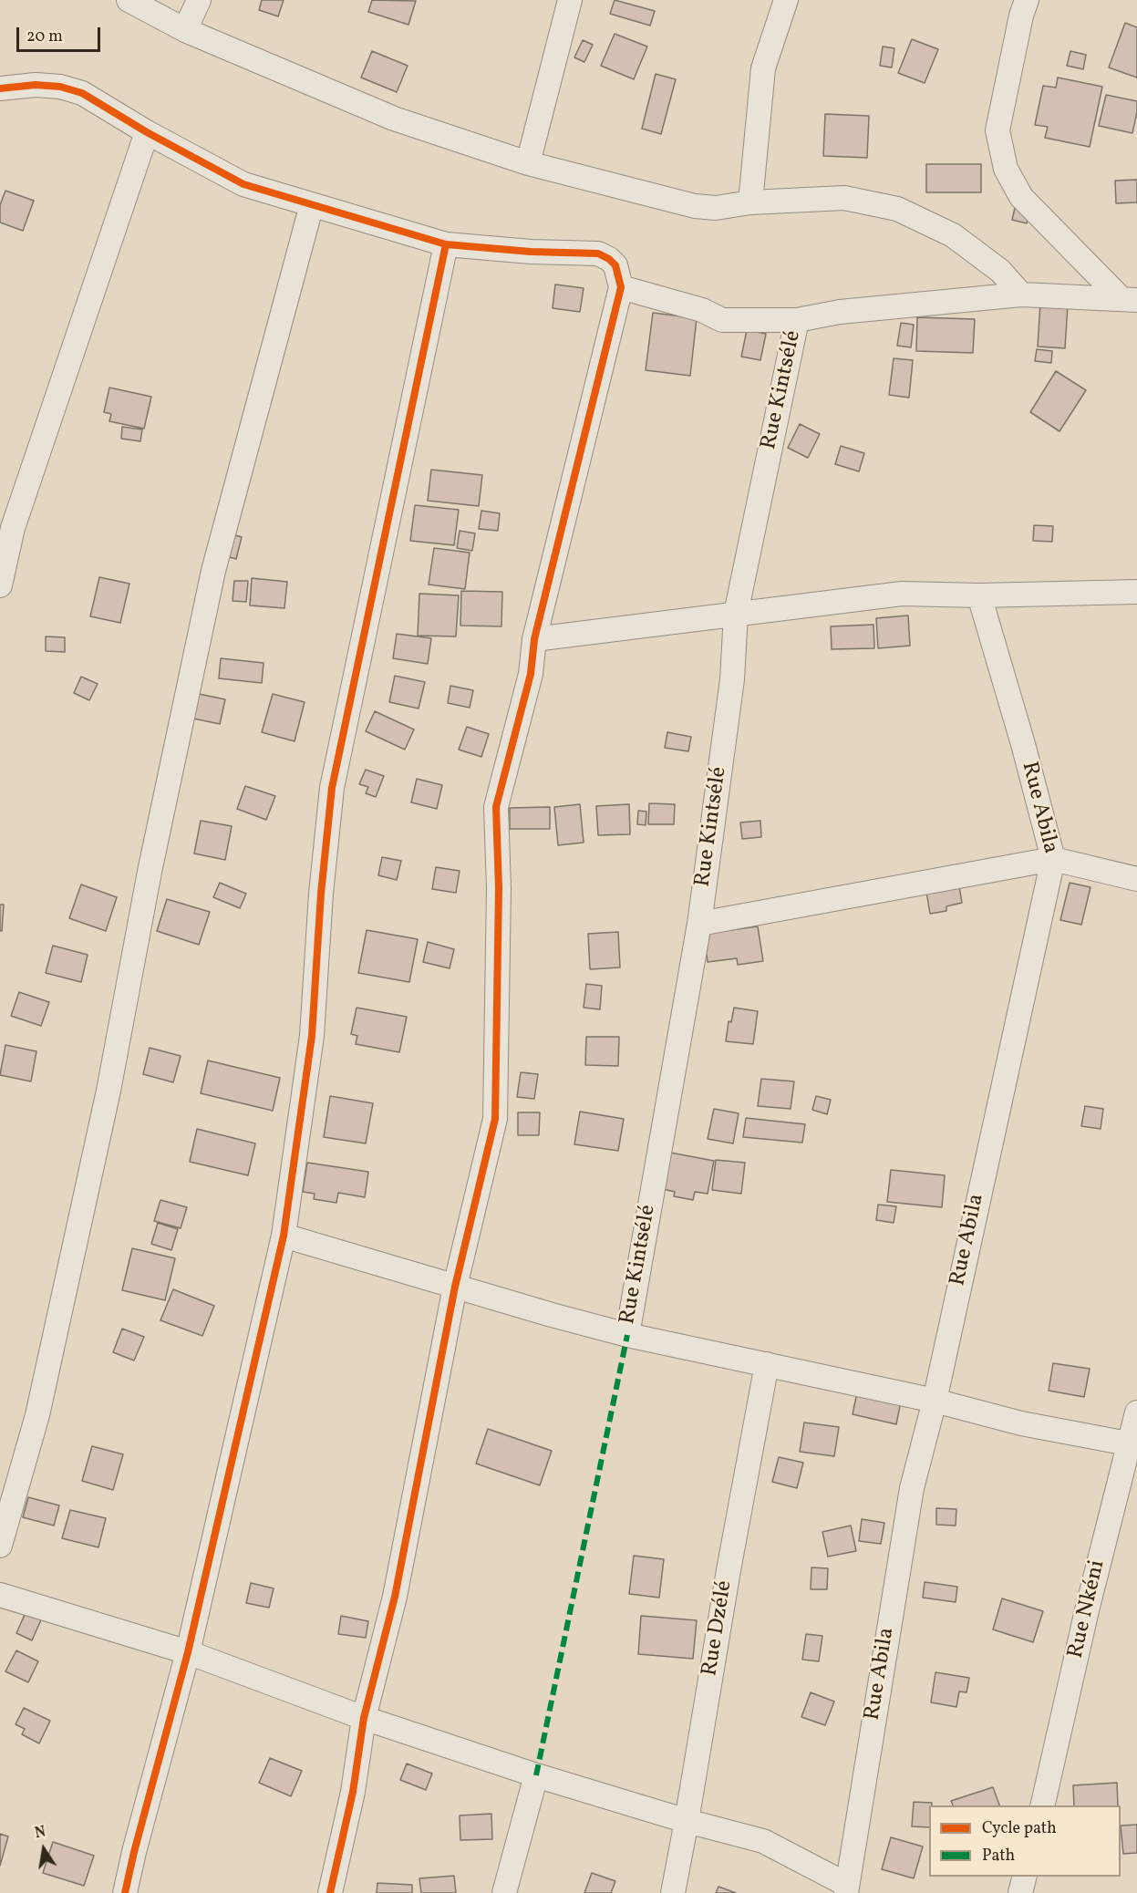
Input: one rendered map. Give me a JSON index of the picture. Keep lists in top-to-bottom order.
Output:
{
  "streets": {
    "street": [
      "Rue Kintsélé",
      "Rue Abila",
      "Rue Nkéni",
      "Rue Dzélé"
    ]
  },
  "legend": ["Cycle path", "Path"],
  "scale_bar": "20 m",
  "north": "top"
}
